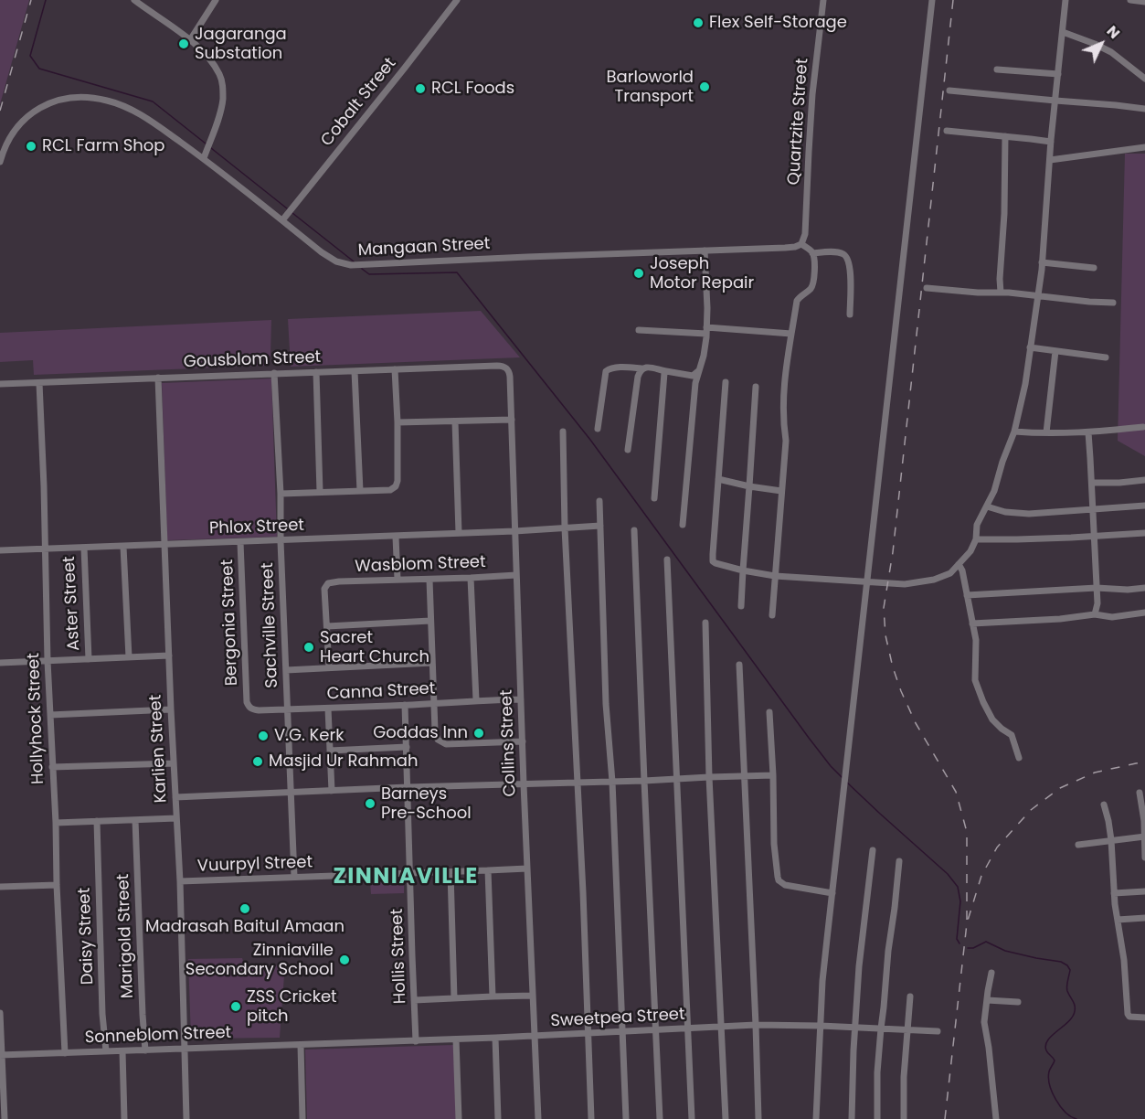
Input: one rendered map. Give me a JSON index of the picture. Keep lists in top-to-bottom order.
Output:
{
  "streets": {
    "street": [
      "Cobalt Street",
      "Quartzite Street",
      "Mangaan Street",
      "Gousblom Street",
      "Phlox Street",
      "Wasblom Street",
      "Aster Street",
      "Bergonia Street",
      "Sachville Street",
      "Canna Street",
      "Hollyhock Street",
      "Collins Street",
      "Karlien Street",
      "Vuurpyl Street",
      "Daisy Street",
      "Marigold Street",
      "Hollis Street",
      "Sweetpea Street",
      "Sonneblom Street"
    ]
  },
  "crossings": [
    ["Cobalt Street", "Mangaan Street"],
    ["Quartzite Street", "Mangaan Street"],
    ["Gousblom Street", "Sachville Street"],
    ["Gousblom Street", "Hollyhock Street"],
    ["Gousblom Street", "Collins Street"],
    ["Gousblom Street", "Karlien Street"],
    ["Phlox Street", "Aster Street"],
    ["Phlox Street", "Bergonia Street"],
    ["Phlox Street", "Sachville Street"],
    ["Phlox Street", "Hollyhock Street"],
    ["Phlox Street", "Collins Street"],
    ["Phlox Street", "Karlien Street"],
    ["Wasblom Street", "Collins Street"],
    ["Bergonia Street", "Canna Street"],
    ["Sachville Street", "Canna Street"],
    ["Sachville Street", "Vuurpyl Street"],
    ["Canna Street", "Collins Street"],
    ["Canna Street", "Hollis Street"],
    ["Hollyhock Street", "Sonneblom Street"],
    ["Collins Street", "Vuurpyl Street"],
    ["Collins Street", "Sweetpea Street"],
    ["Karlien Street", "Vuurpyl Street"],
    ["Karlien Street", "Sonneblom Street"],
    ["Vuurpyl Street", "Hollis Street"],
    ["Daisy Street", "Sonneblom Street"],
    ["Marigold Street", "Sonneblom Street"],
    ["Hollis Street", "Sweetpea Street"],
    ["Hollis Street", "Sonneblom Street"],
    ["Sweetpea Street", "Sonneblom Street"]
  ],
  "districts": ["ZINNIAVILLE"],
  "places": [
    "Flex Self-Storage",
    "Jagaranga Substation",
    "Barloworld Transport",
    "RCL Foods",
    "RCL Farm Shop",
    "Joseph Motor Repair",
    "Sacret Heart Church",
    "Goddas Inn",
    "V.G. Kerk",
    "Masjid Ur Rahmah",
    "Barneys Pre-School",
    "Madrasah Baitul Amaan",
    "Zinniaville Secondary School",
    "ZSS Cricket pitch"
  ],
  "north": "top right"
}
